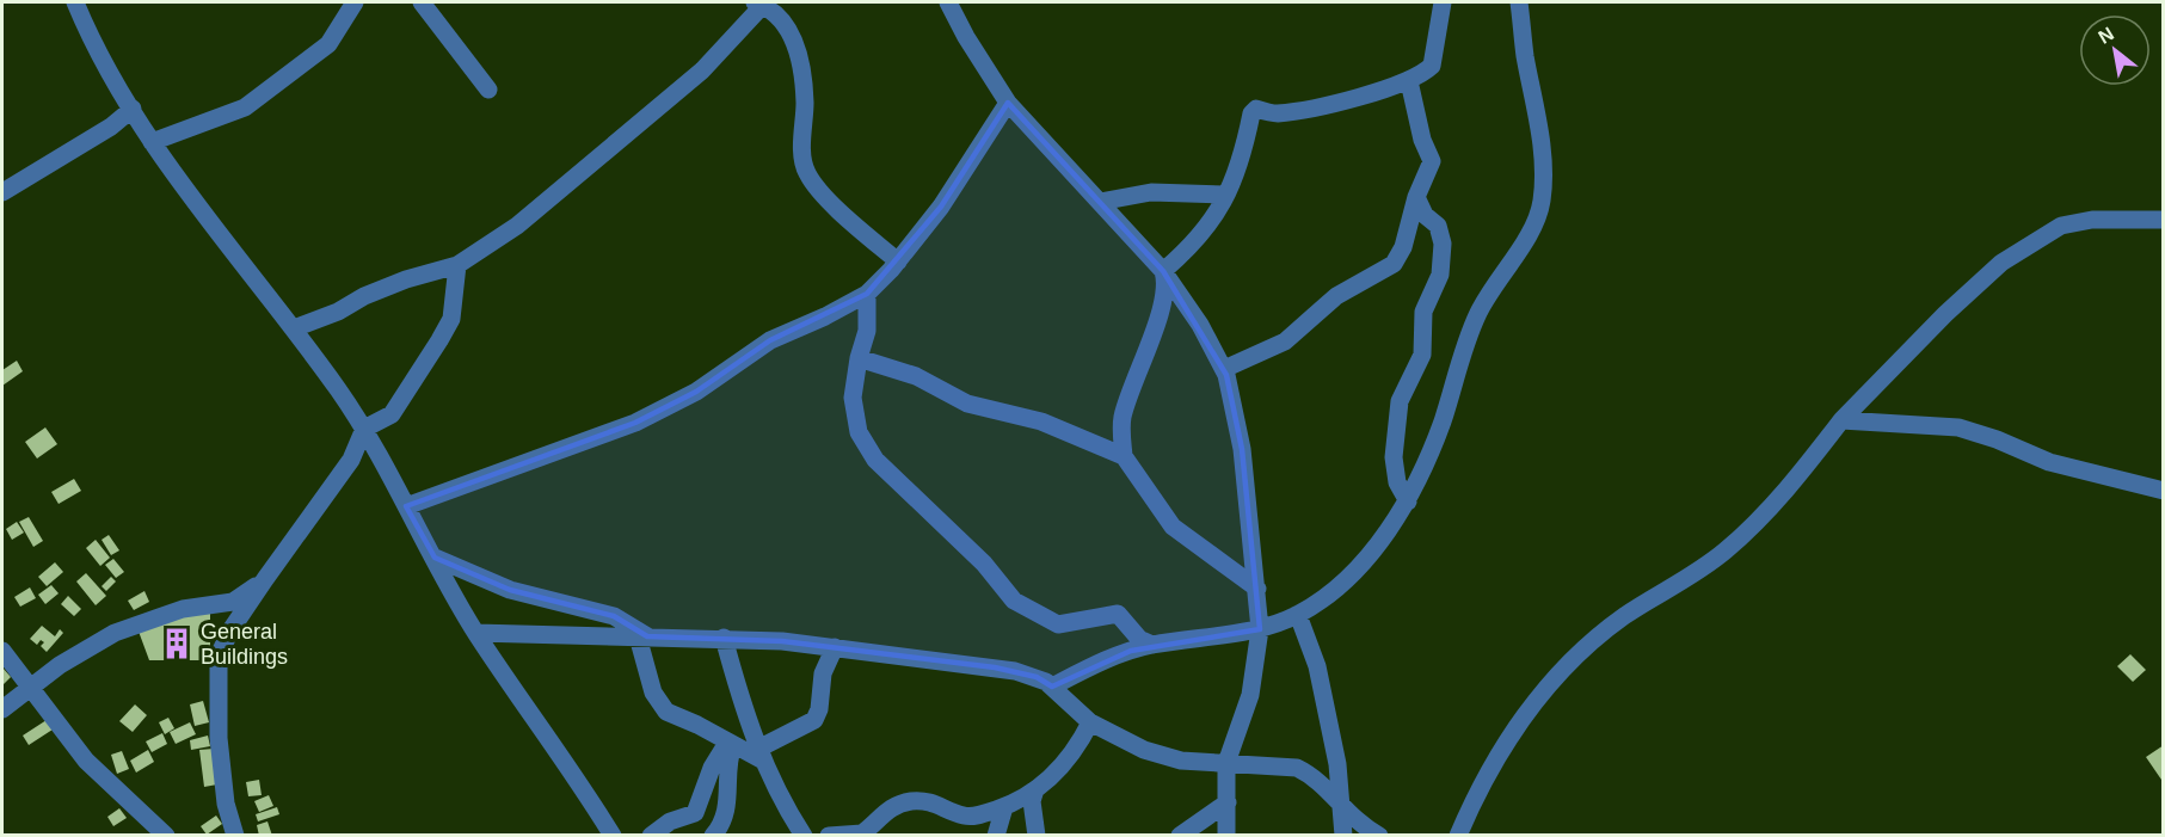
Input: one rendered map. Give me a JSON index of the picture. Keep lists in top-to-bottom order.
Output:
{
  "places": {
    "building": ["General Buildings"]
  },
  "north": "top left"
}
